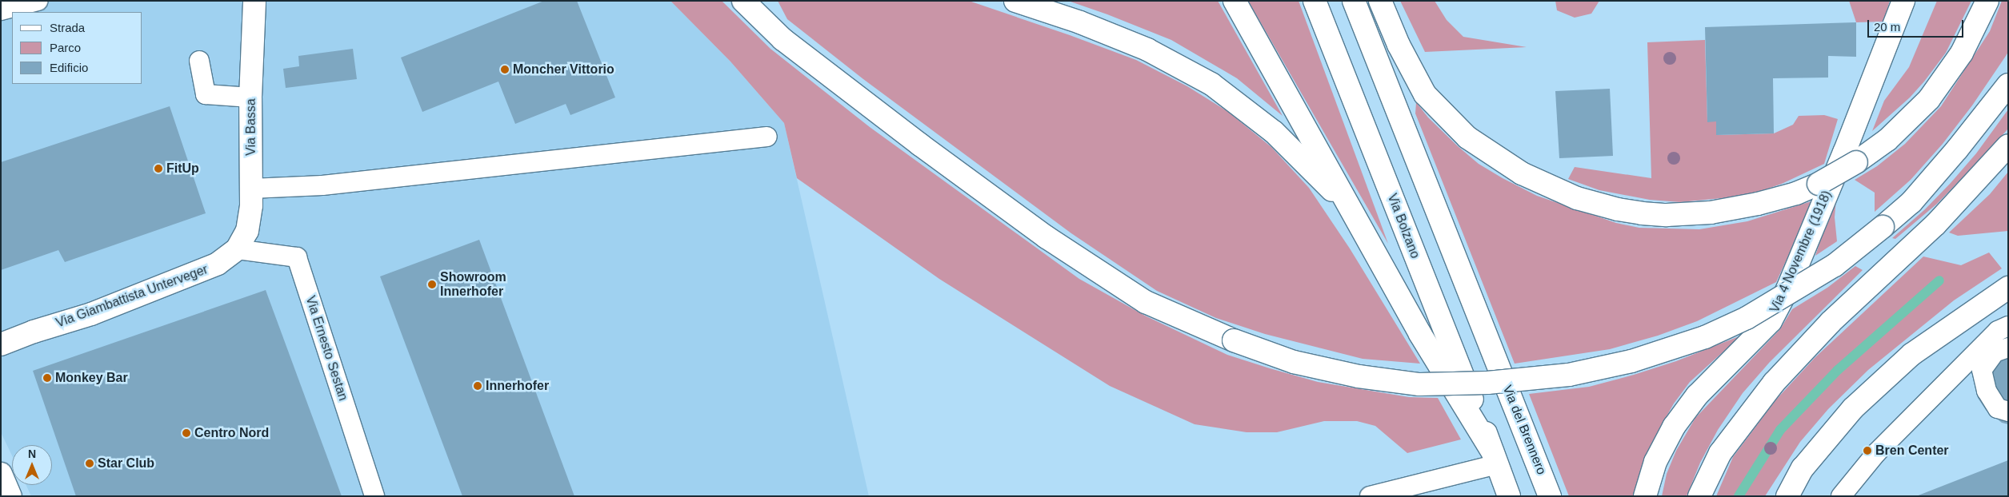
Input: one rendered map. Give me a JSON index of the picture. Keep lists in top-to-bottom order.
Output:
{
  "streets": {
    "main road": [
      "Via Bassa",
      "Via Bolzano",
      "Via 4 Novembre (1918)",
      "Via Giambattista Unterveger",
      "Via del Brennero"
    ],
    "lane": ["Via Ernesto Sestan"]
  },
  "crossings": [
    ["Via Bassa", "Via Giambattista Unterveger"],
    ["Via Bassa", "Via Ernesto Sestan"],
    ["Via Giambattista Unterveger", "Via Ernesto Sestan"]
  ],
  "places": [
    "Moncher Vittorio",
    "FitUp",
    "Showroom Innerhofer",
    "Monkey Bar",
    "Innerhofer",
    "Centro Nord",
    "Bren Center",
    "Star Club"
  ],
  "legend": ["Strada", "Parco", "Edificio"],
  "scale_bar": "20 m",
  "north": "top"
}
